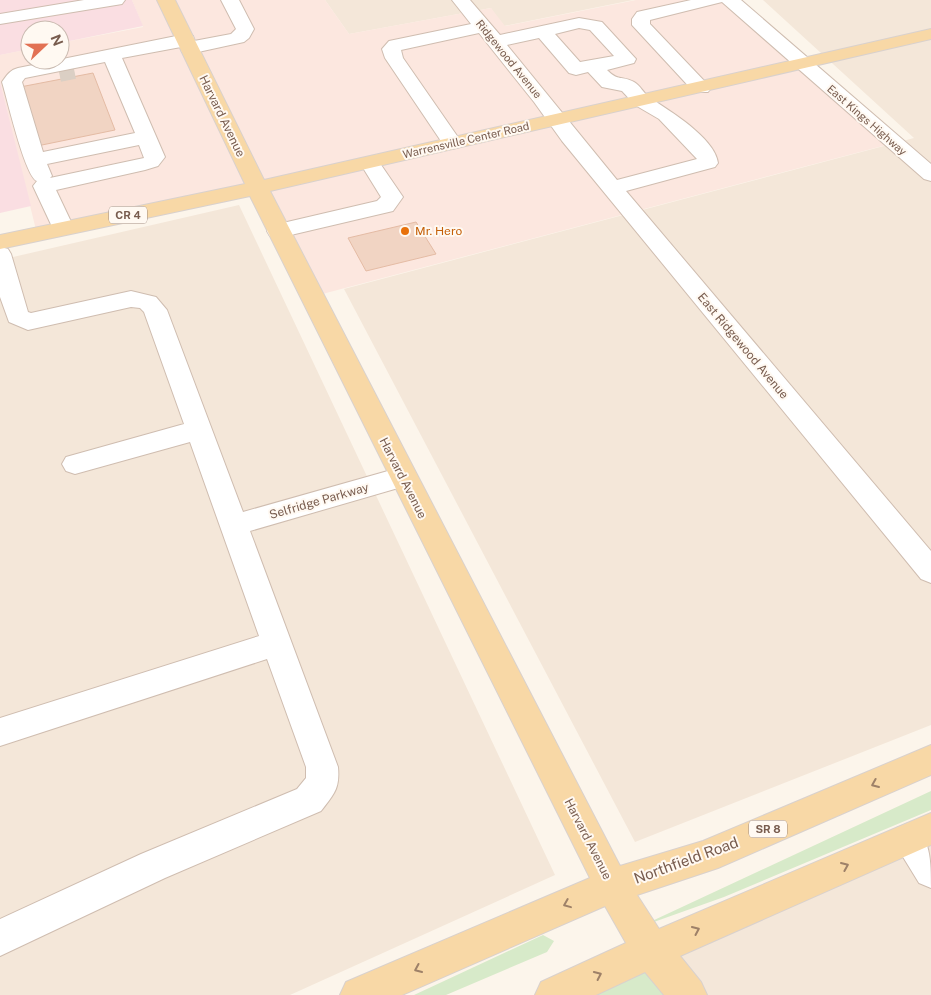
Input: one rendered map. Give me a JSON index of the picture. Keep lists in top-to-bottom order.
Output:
{
  "streets": {
    "main road": [
      "Harvard Avenue",
      "Warrensville Center Road",
      "CR 4",
      "SR 8",
      "Northfield Road"
    ],
    "street": [
      "Ridgewood Avenue",
      "East Kings Highway",
      "East Ridgewood Avenue",
      "Selfridge Parkway"
    ]
  },
  "crossings": [
    ["Ridgewood Avenue", "Warrensville Center Road"],
    ["Ridgewood Avenue", "East Ridgewood Avenue"],
    ["Harvard Avenue", "Warrensville Center Road"],
    ["Harvard Avenue", "Selfridge Parkway"],
    ["Harvard Avenue", "Northfield Road"],
    ["East Kings Highway", "Warrensville Center Road"],
    ["Warrensville Center Road", "East Ridgewood Avenue"]
  ],
  "places": ["Mr. Hero"],
  "north": "right"
}
